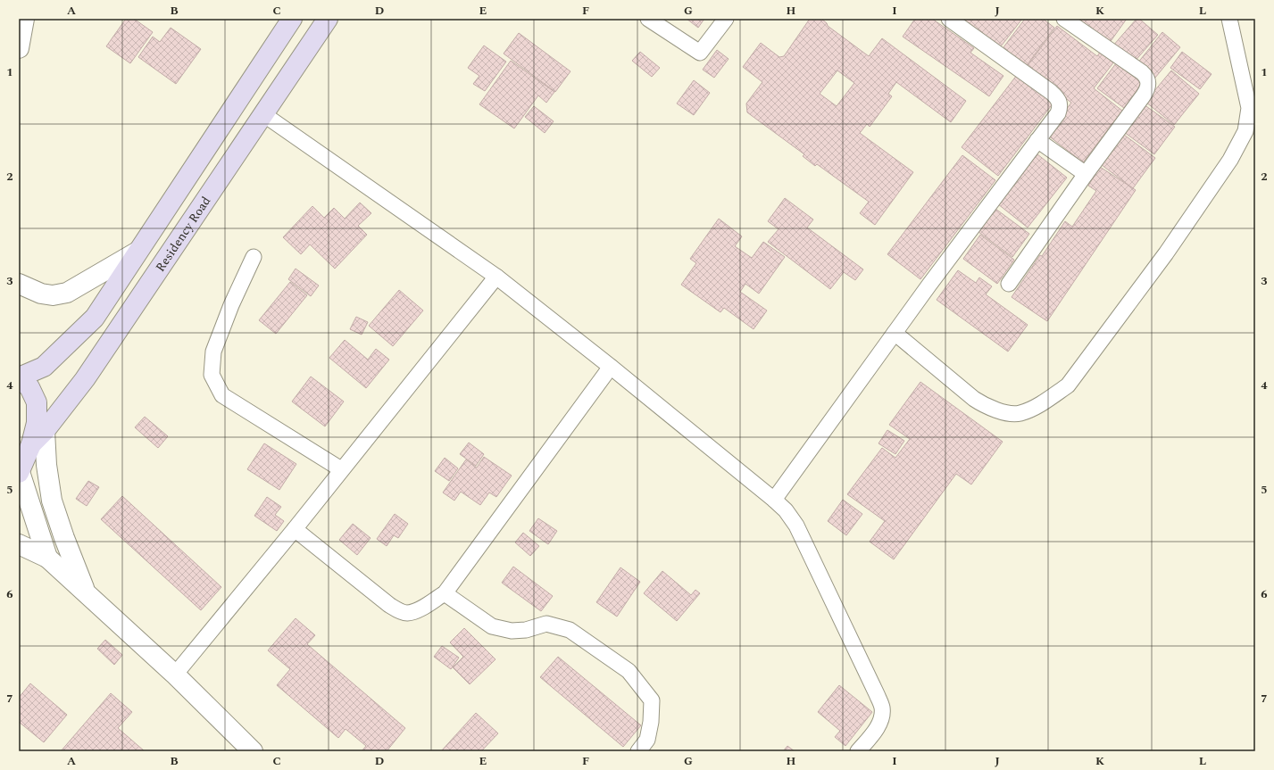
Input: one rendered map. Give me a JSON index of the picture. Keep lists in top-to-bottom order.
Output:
{
  "streets": {
    "main road": ["Residency Road"]
  },
  "grid": {
    "columns": [
      "A",
      "B",
      "C",
      "D",
      "E",
      "F",
      "G",
      "H",
      "I",
      "J",
      "K",
      "L"
    ],
    "rows": [
      "1",
      "2",
      "3",
      "4",
      "5",
      "6",
      "7"
    ]
  }
}
